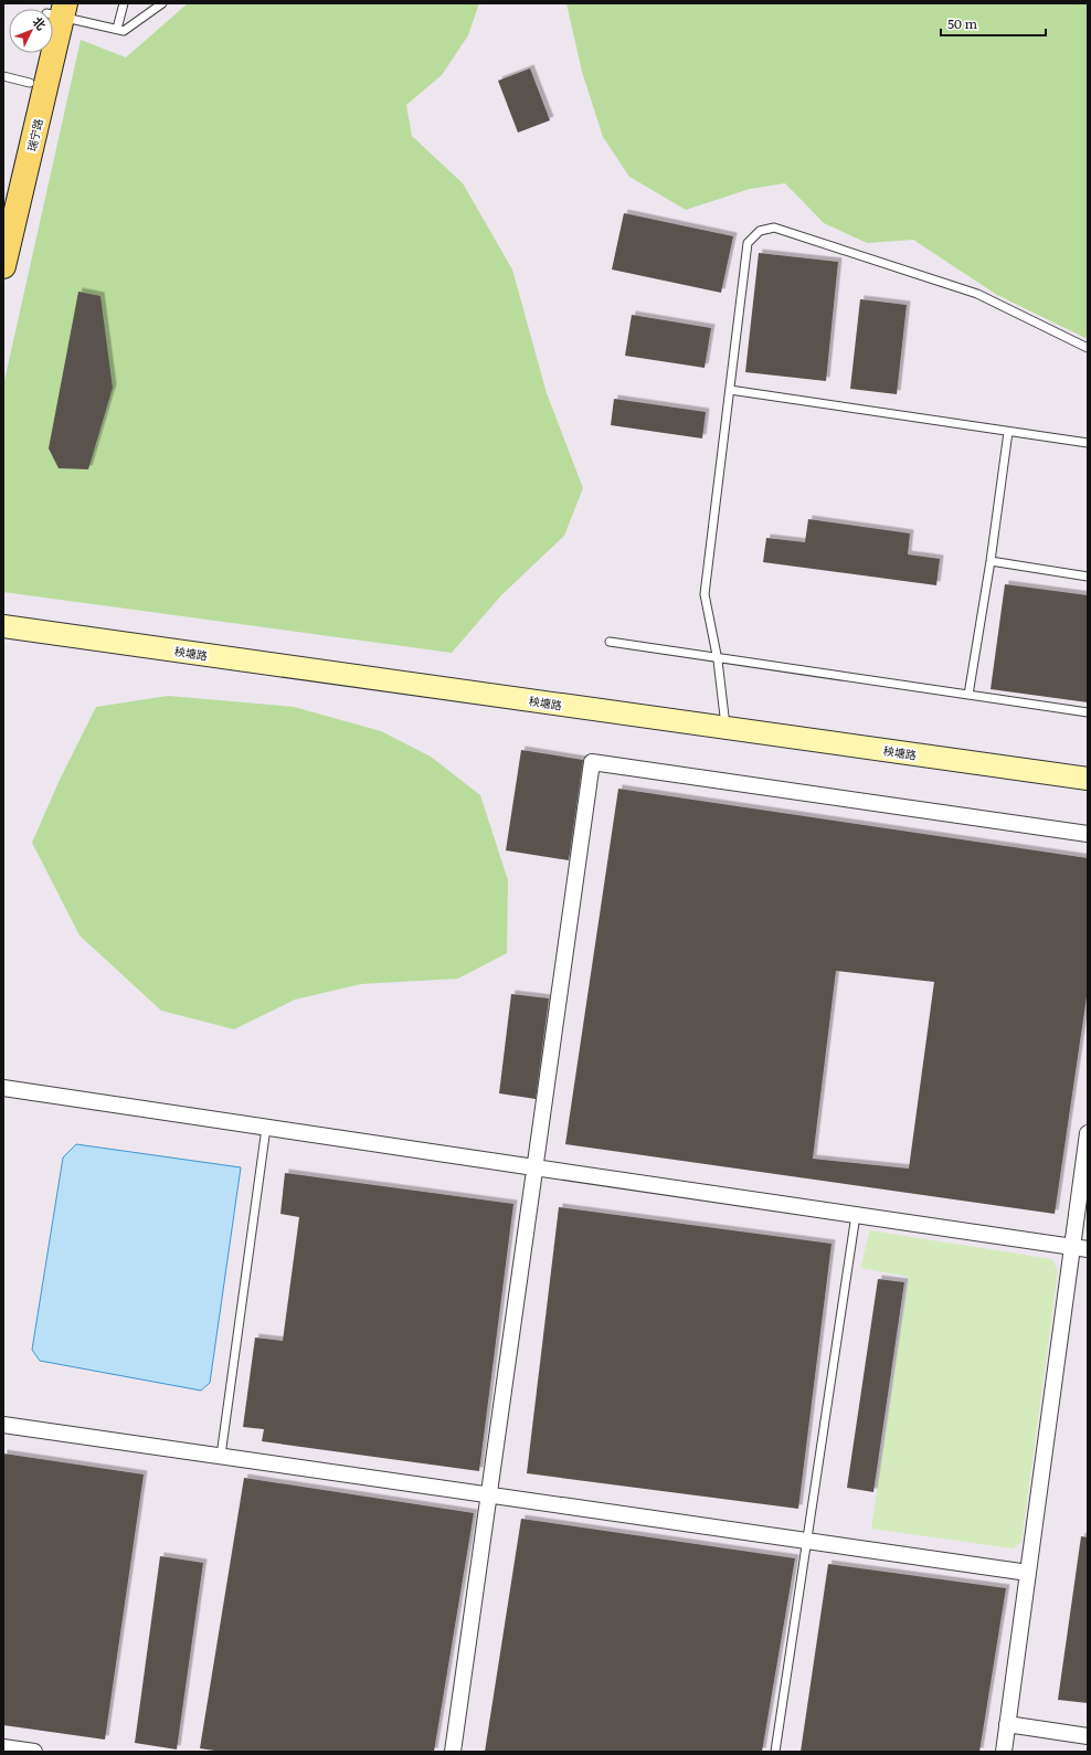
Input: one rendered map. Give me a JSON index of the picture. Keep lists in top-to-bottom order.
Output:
{
  "streets": {
    "main road": ["瑞宁路", "秧塘路"]
  },
  "scale_bar": "50 m",
  "north": "top right"
}
